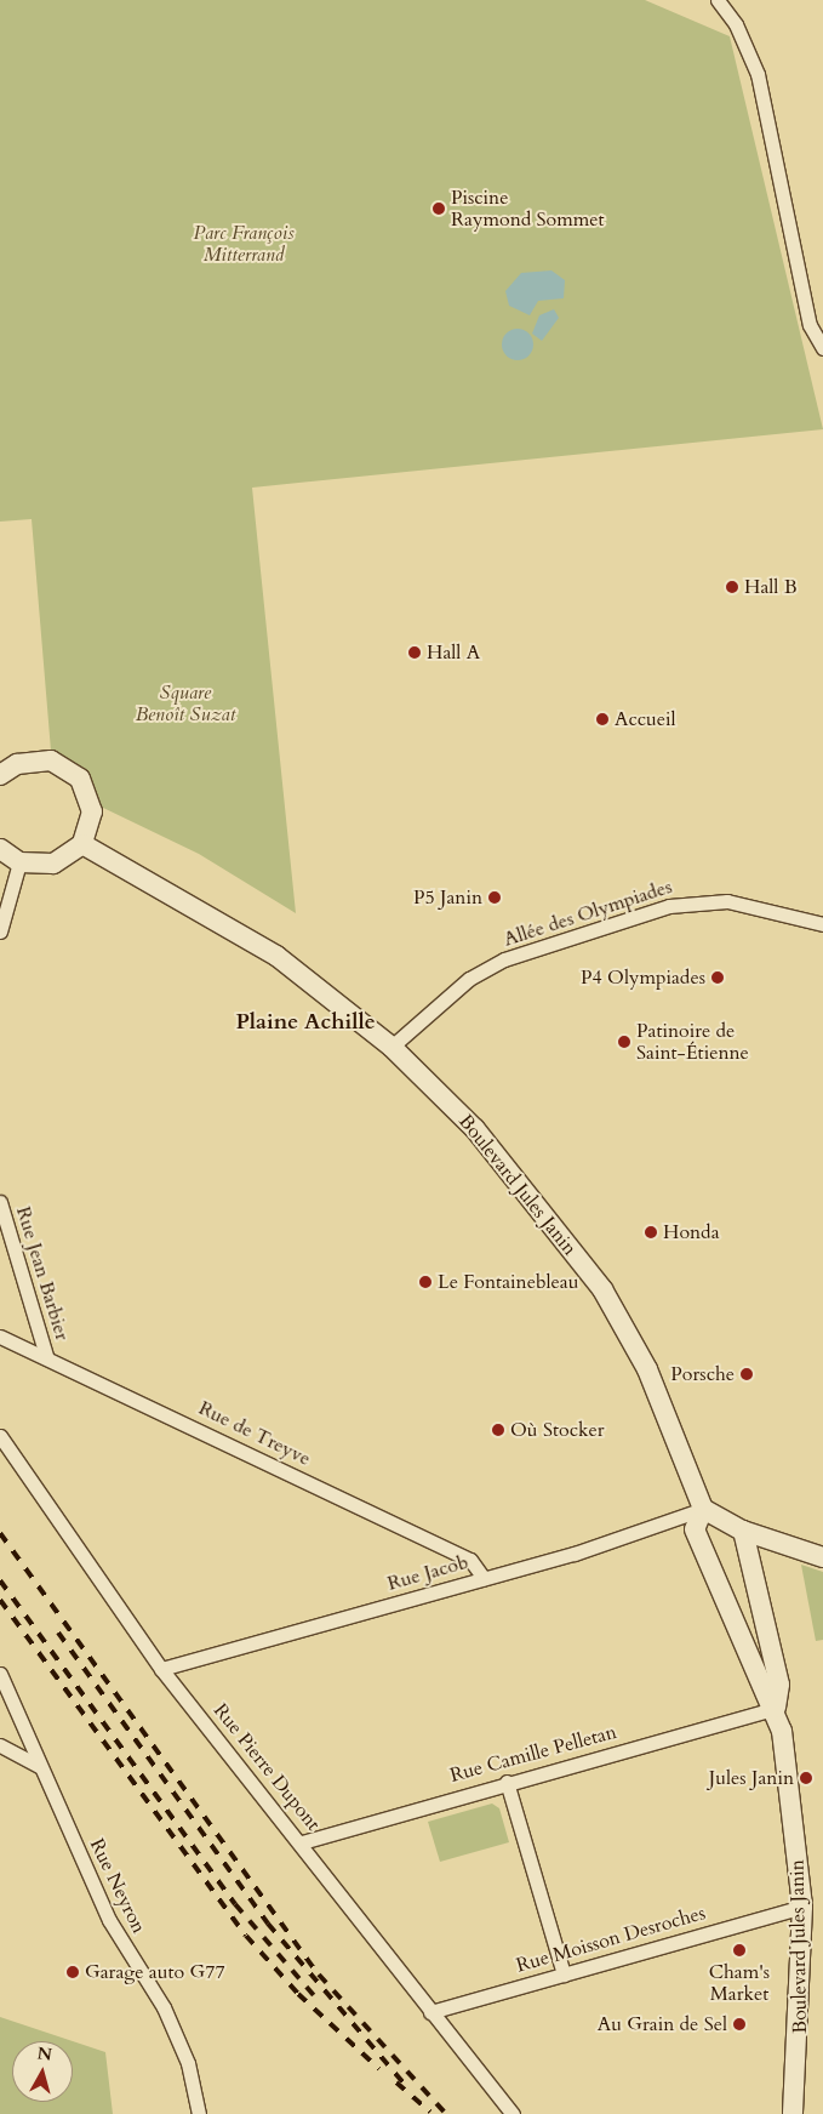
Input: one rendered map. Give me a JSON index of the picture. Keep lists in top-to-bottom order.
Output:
{
  "streets": {
    "main road": ["Boulevard Jules Janin"],
    "street": [
      "Allée des Olympiades",
      "Rue Jean Barbier",
      "Rue de Treyve",
      "Rue Jacob",
      "Rue Camille Pelletan",
      "Rue Pierre Dupont",
      "Rue Neyron",
      "Rue Moisson Desroches"
    ]
  },
  "crossings": [
    ["Allée des Olympiades", "Boulevard Jules Janin"],
    ["Boulevard Jules Janin", "Rue Jacob"],
    ["Boulevard Jules Janin", "Rue Camille Pelletan"],
    ["Boulevard Jules Janin", "Rue Moisson Desroches"],
    ["Rue Jean Barbier", "Rue de Treyve"],
    ["Rue de Treyve", "Rue Jacob"],
    ["Rue Jacob", "Rue Pierre Dupont"],
    ["Rue Camille Pelletan", "Rue Pierre Dupont"],
    ["Rue Pierre Dupont", "Rue Moisson Desroches"]
  ],
  "districts": ["Plaine Achille"],
  "parks": ["Parc François Mitterrand", "Square Benoît Suzat"],
  "places": [
    "Piscine Raymond Sommet",
    "Hall B",
    "Hall A",
    "Accueil",
    "P5 Janin",
    "P4 Olympiades",
    "Patinoire de Saint-Étienne",
    "Honda",
    "Le Fontainebleau",
    "Porsche",
    "Où Stocker",
    "Jules Janin",
    "Cham's Market",
    "Garage auto G77",
    "Au Grain de Sel"
  ],
  "north": "top"
}
